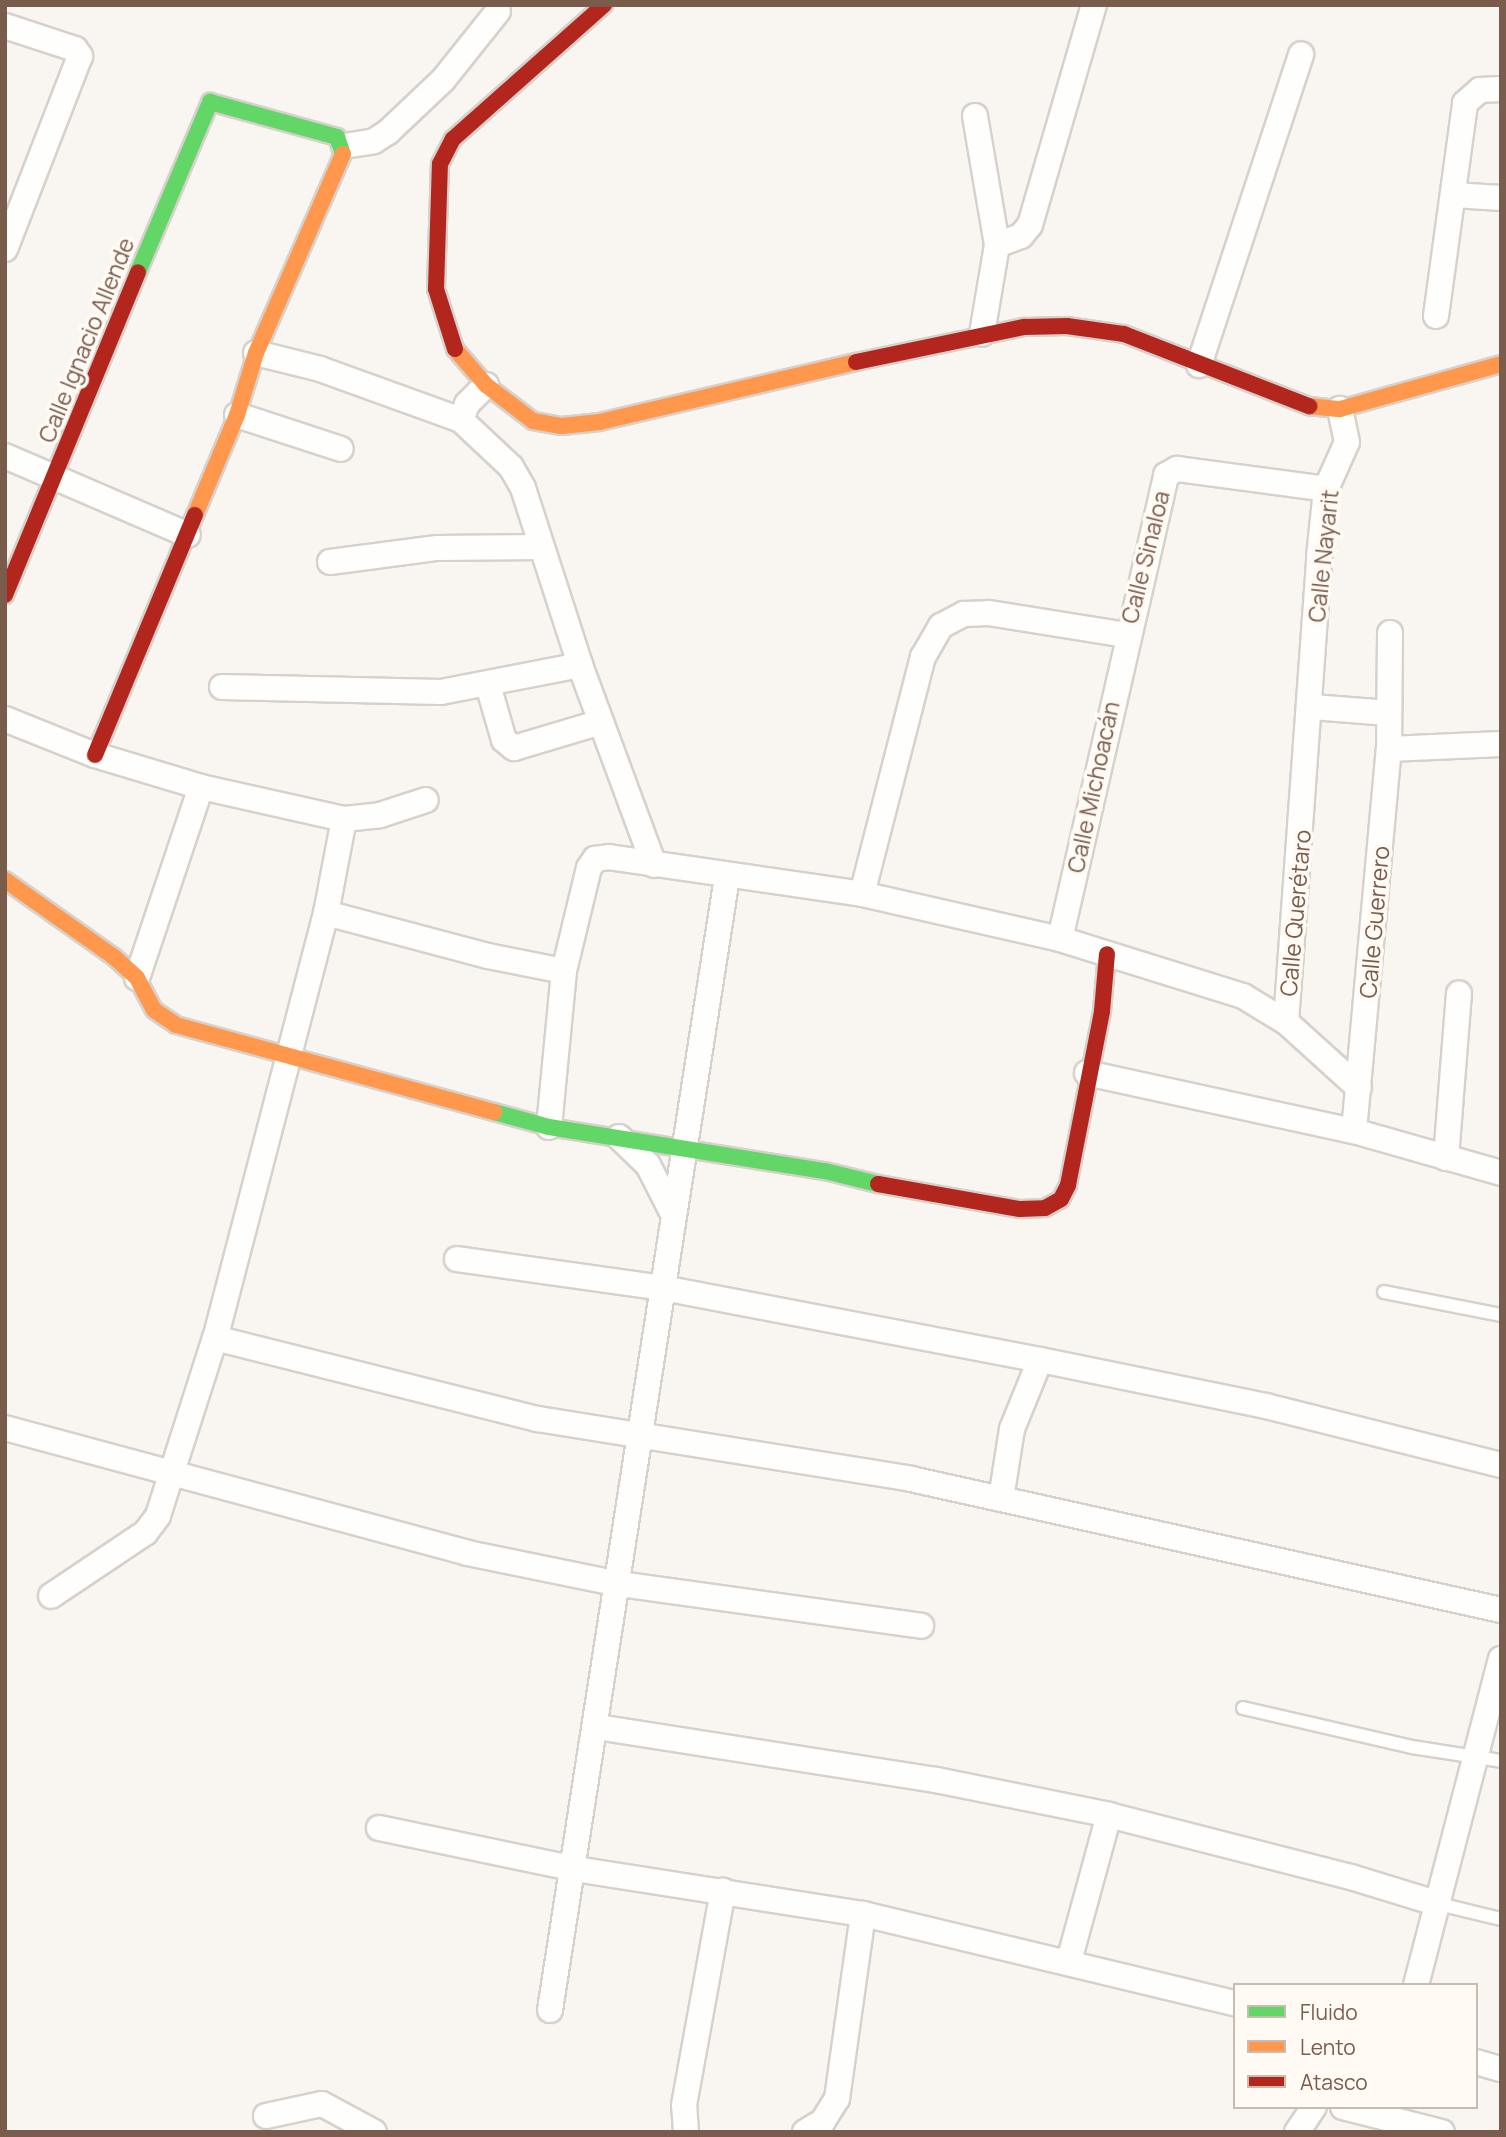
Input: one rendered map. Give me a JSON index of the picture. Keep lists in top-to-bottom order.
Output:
{
  "streets": {
    "street": [
      "Calle Ignacio Allende",
      "Calle Nayarit",
      "Calle Sinaloa",
      "Calle Michoacán",
      "Calle Querétaro",
      "Calle Guerrero"
    ]
  },
  "crossings": [
    ["Calle Nayarit", "Calle Sinaloa"],
    ["Calle Nayarit", "Calle Querétaro"],
    ["Calle Sinaloa", "Calle Michoacán"],
    ["Calle Querétaro", "Calle Guerrero"]
  ],
  "legend": ["Fluido", "Lento", "Atasco"]
}
